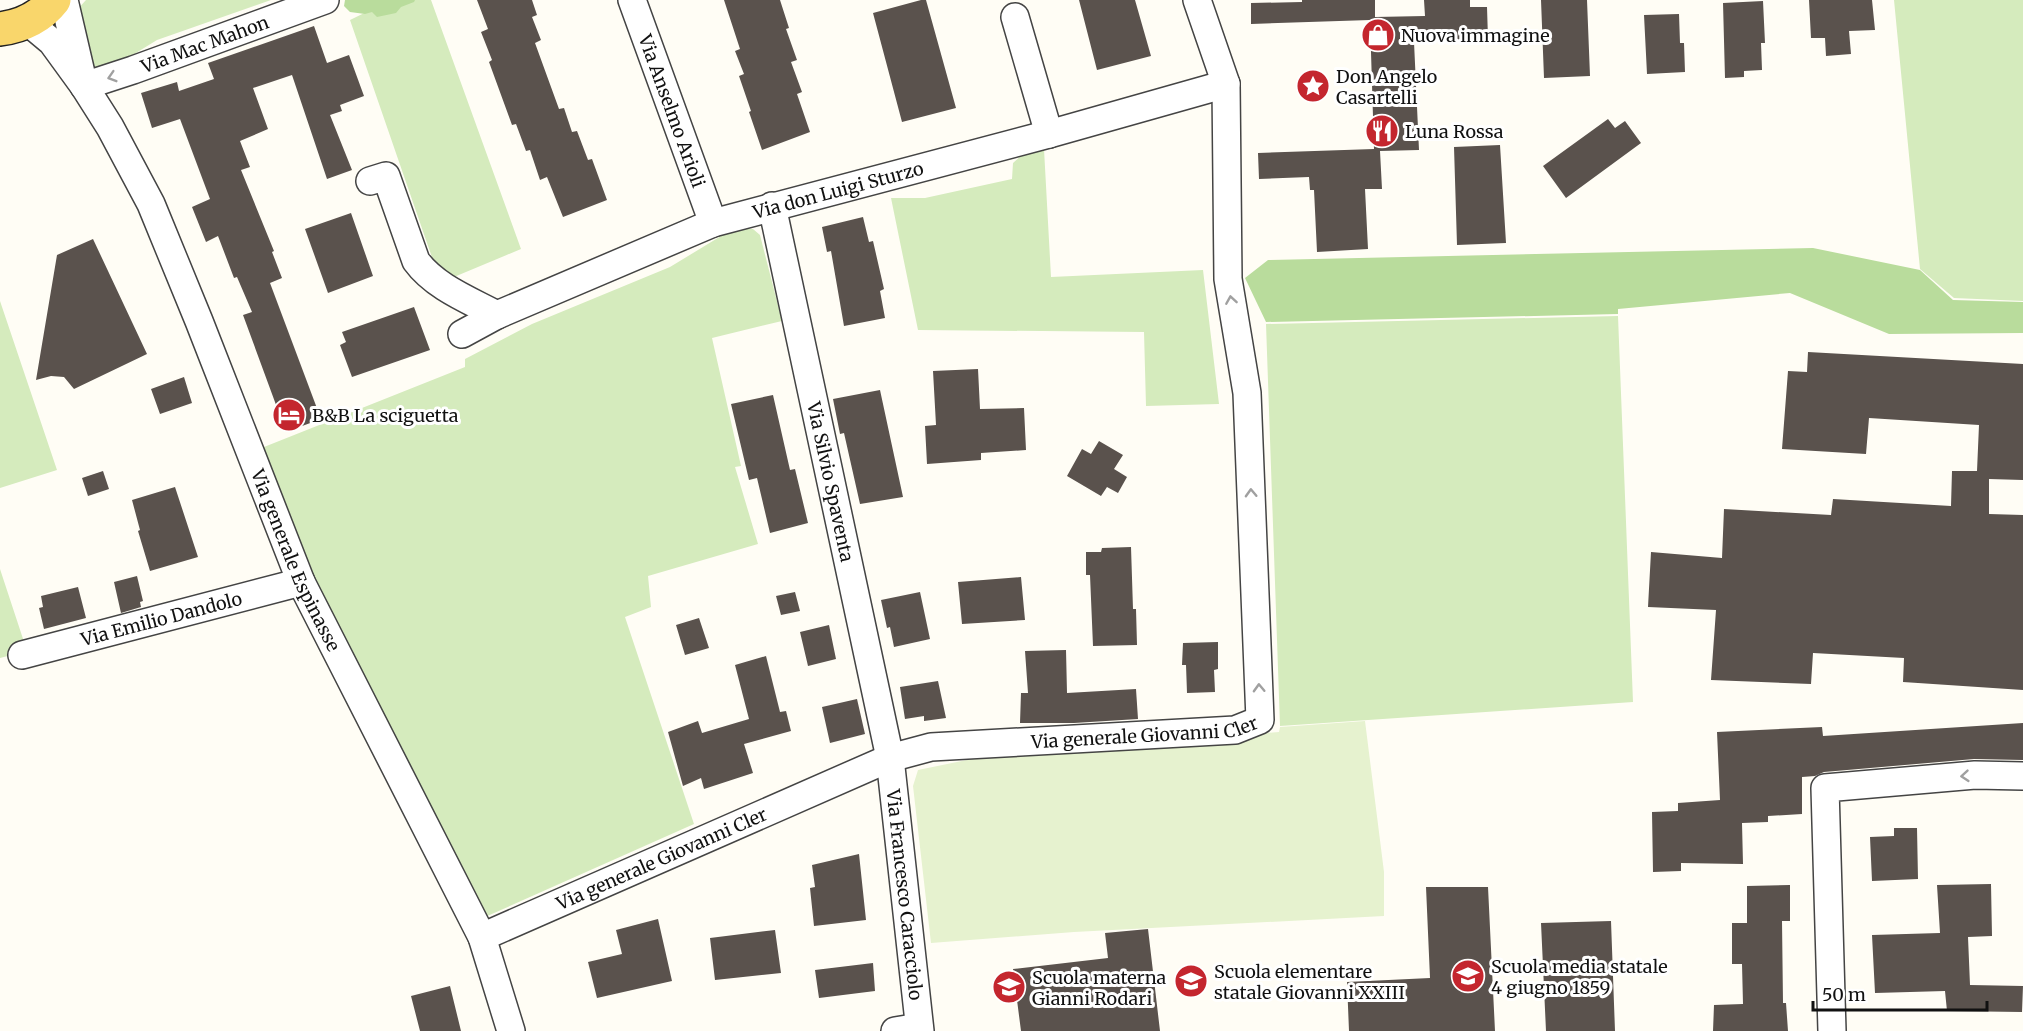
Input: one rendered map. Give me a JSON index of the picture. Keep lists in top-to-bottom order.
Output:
{
  "streets": {
    "street": [
      "Via Mac Mahon",
      "Via Anselmo Arioli",
      "Via don Luigi Sturzo",
      "Via Silvio Spaventa",
      "Via generale Espinasse",
      "Via Emilio Dandolo",
      "Via generale Giovanni Cler",
      "Via Francesco Caracciolo"
    ]
  },
  "crossings": [
    ["Via Mac Mahon", "Via generale Espinasse"],
    ["Via Anselmo Arioli", "Via don Luigi Sturzo"],
    ["Via don Luigi Sturzo", "Via Silvio Spaventa"],
    ["Via don Luigi Sturzo", "Via generale Giovanni Cler"],
    ["Via Silvio Spaventa", "Via generale Giovanni Cler"],
    ["Via Silvio Spaventa", "Via Francesco Caracciolo"],
    ["Via generale Espinasse", "Via Emilio Dandolo"],
    ["Via generale Espinasse", "Via generale Giovanni Cler"],
    ["Via generale Giovanni Cler", "Via Francesco Caracciolo"]
  ],
  "one_way": ["Via Mac Mahon"],
  "places": {
    "shop": ["Nuova immagine"],
    "place": ["Don Angelo Casartelli"],
    "restaurant": ["Luna Rossa"],
    "hotel": ["B&B La sciguetta"],
    "school or university": ["Scuola media statale 4 giugno 1859", "Scuola elementare statale Giovanni XXIII", "Scuola materna Gianni Rodari"]
  },
  "scale_bar": "50 m"
}
